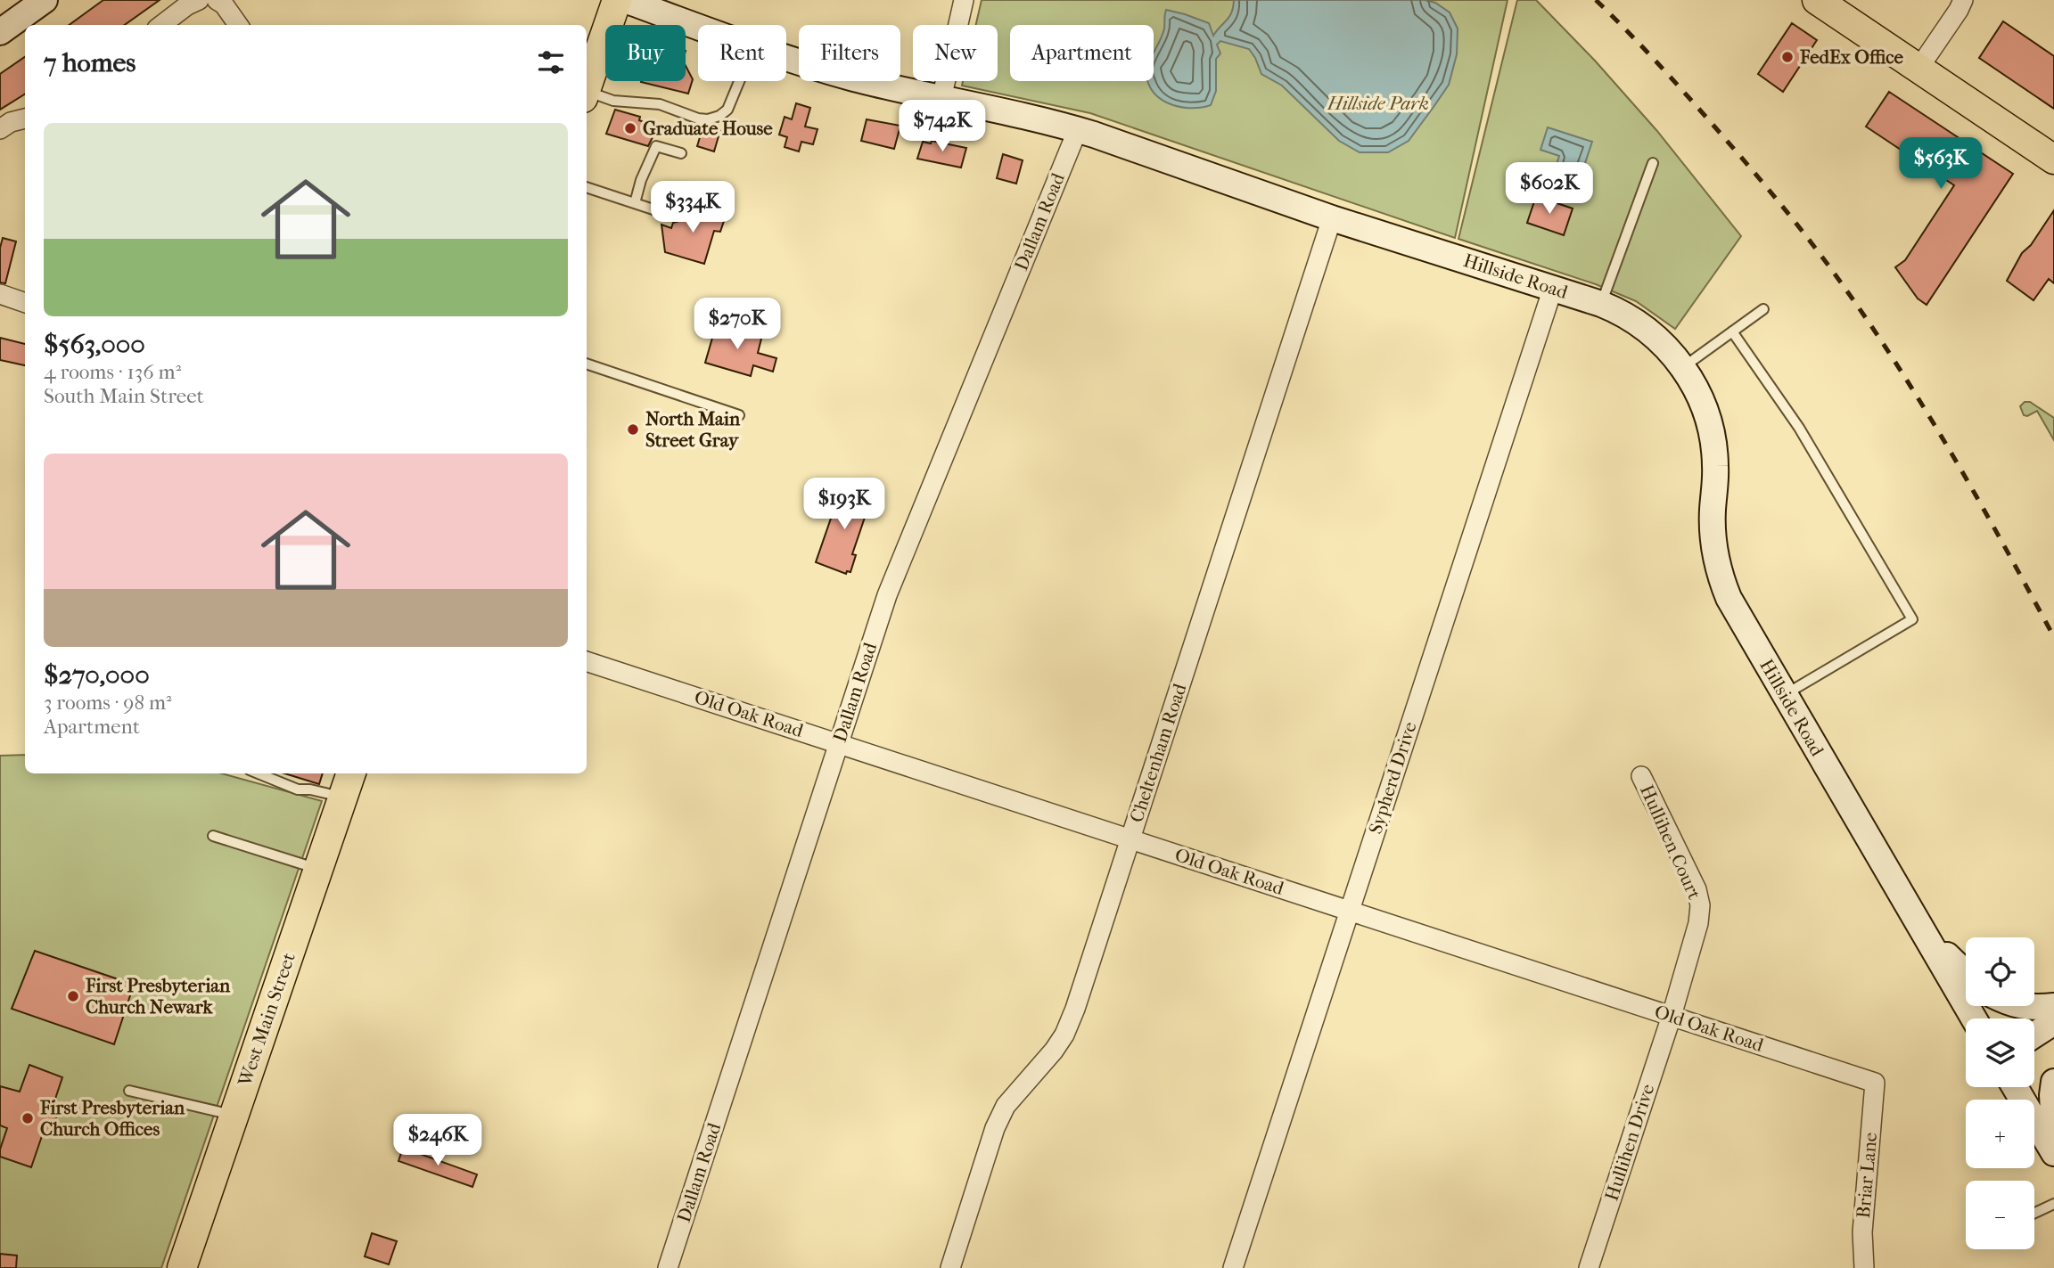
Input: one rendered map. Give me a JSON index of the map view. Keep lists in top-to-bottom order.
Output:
{
  "streets": {
    "main road": ["West Main Street"],
    "street": [
      "Dallam Road",
      "Hillside Road",
      "Old Oak Road",
      "Cheltenham Road",
      "Sypherd Drive",
      "Hullihen Court",
      "Hullihen Drive",
      "Briar Lane"
    ]
  },
  "crossings": [
    ["Dallam Road", "Hillside Road"],
    ["Dallam Road", "Old Oak Road"],
    ["Hillside Road", "Cheltenham Road"],
    ["Hillside Road", "Sypherd Drive"],
    ["Old Oak Road", "Cheltenham Road"],
    ["Old Oak Road", "Sypherd Drive"],
    ["Old Oak Road", "Hullihen Court"],
    ["Old Oak Road", "Hullihen Drive"],
    ["Old Oak Road", "Briar Lane"],
    ["Hullihen Court", "Hullihen Drive"]
  ],
  "parks": ["Hillside Park"],
  "places": [
    "FedEx Office",
    "Graduate House",
    "North Main Street Gray",
    "First Presbyterian Church Newark",
    "First Presbyterian Church Offices"
  ],
  "page": {
    "chip": [
      "Buy",
      "Rent",
      "Filters",
      "New",
      "Apartment"
    ],
    "heading": "7 homes",
    "price": [
      "$742K",
      "$563K",
      "$602K",
      "$334K",
      "$270K",
      "$193K",
      "$246K"
    ],
    "list": [
      {
        "name": "$563,000",
        "note": "4 rooms · 136 m² · South Main Street"
      },
      {
        "name": "$270,000",
        "note": "3 rooms · 98 m² · Apartment"
      }
    ],
    "map_buttons": ["+", "−"]
  }
}
